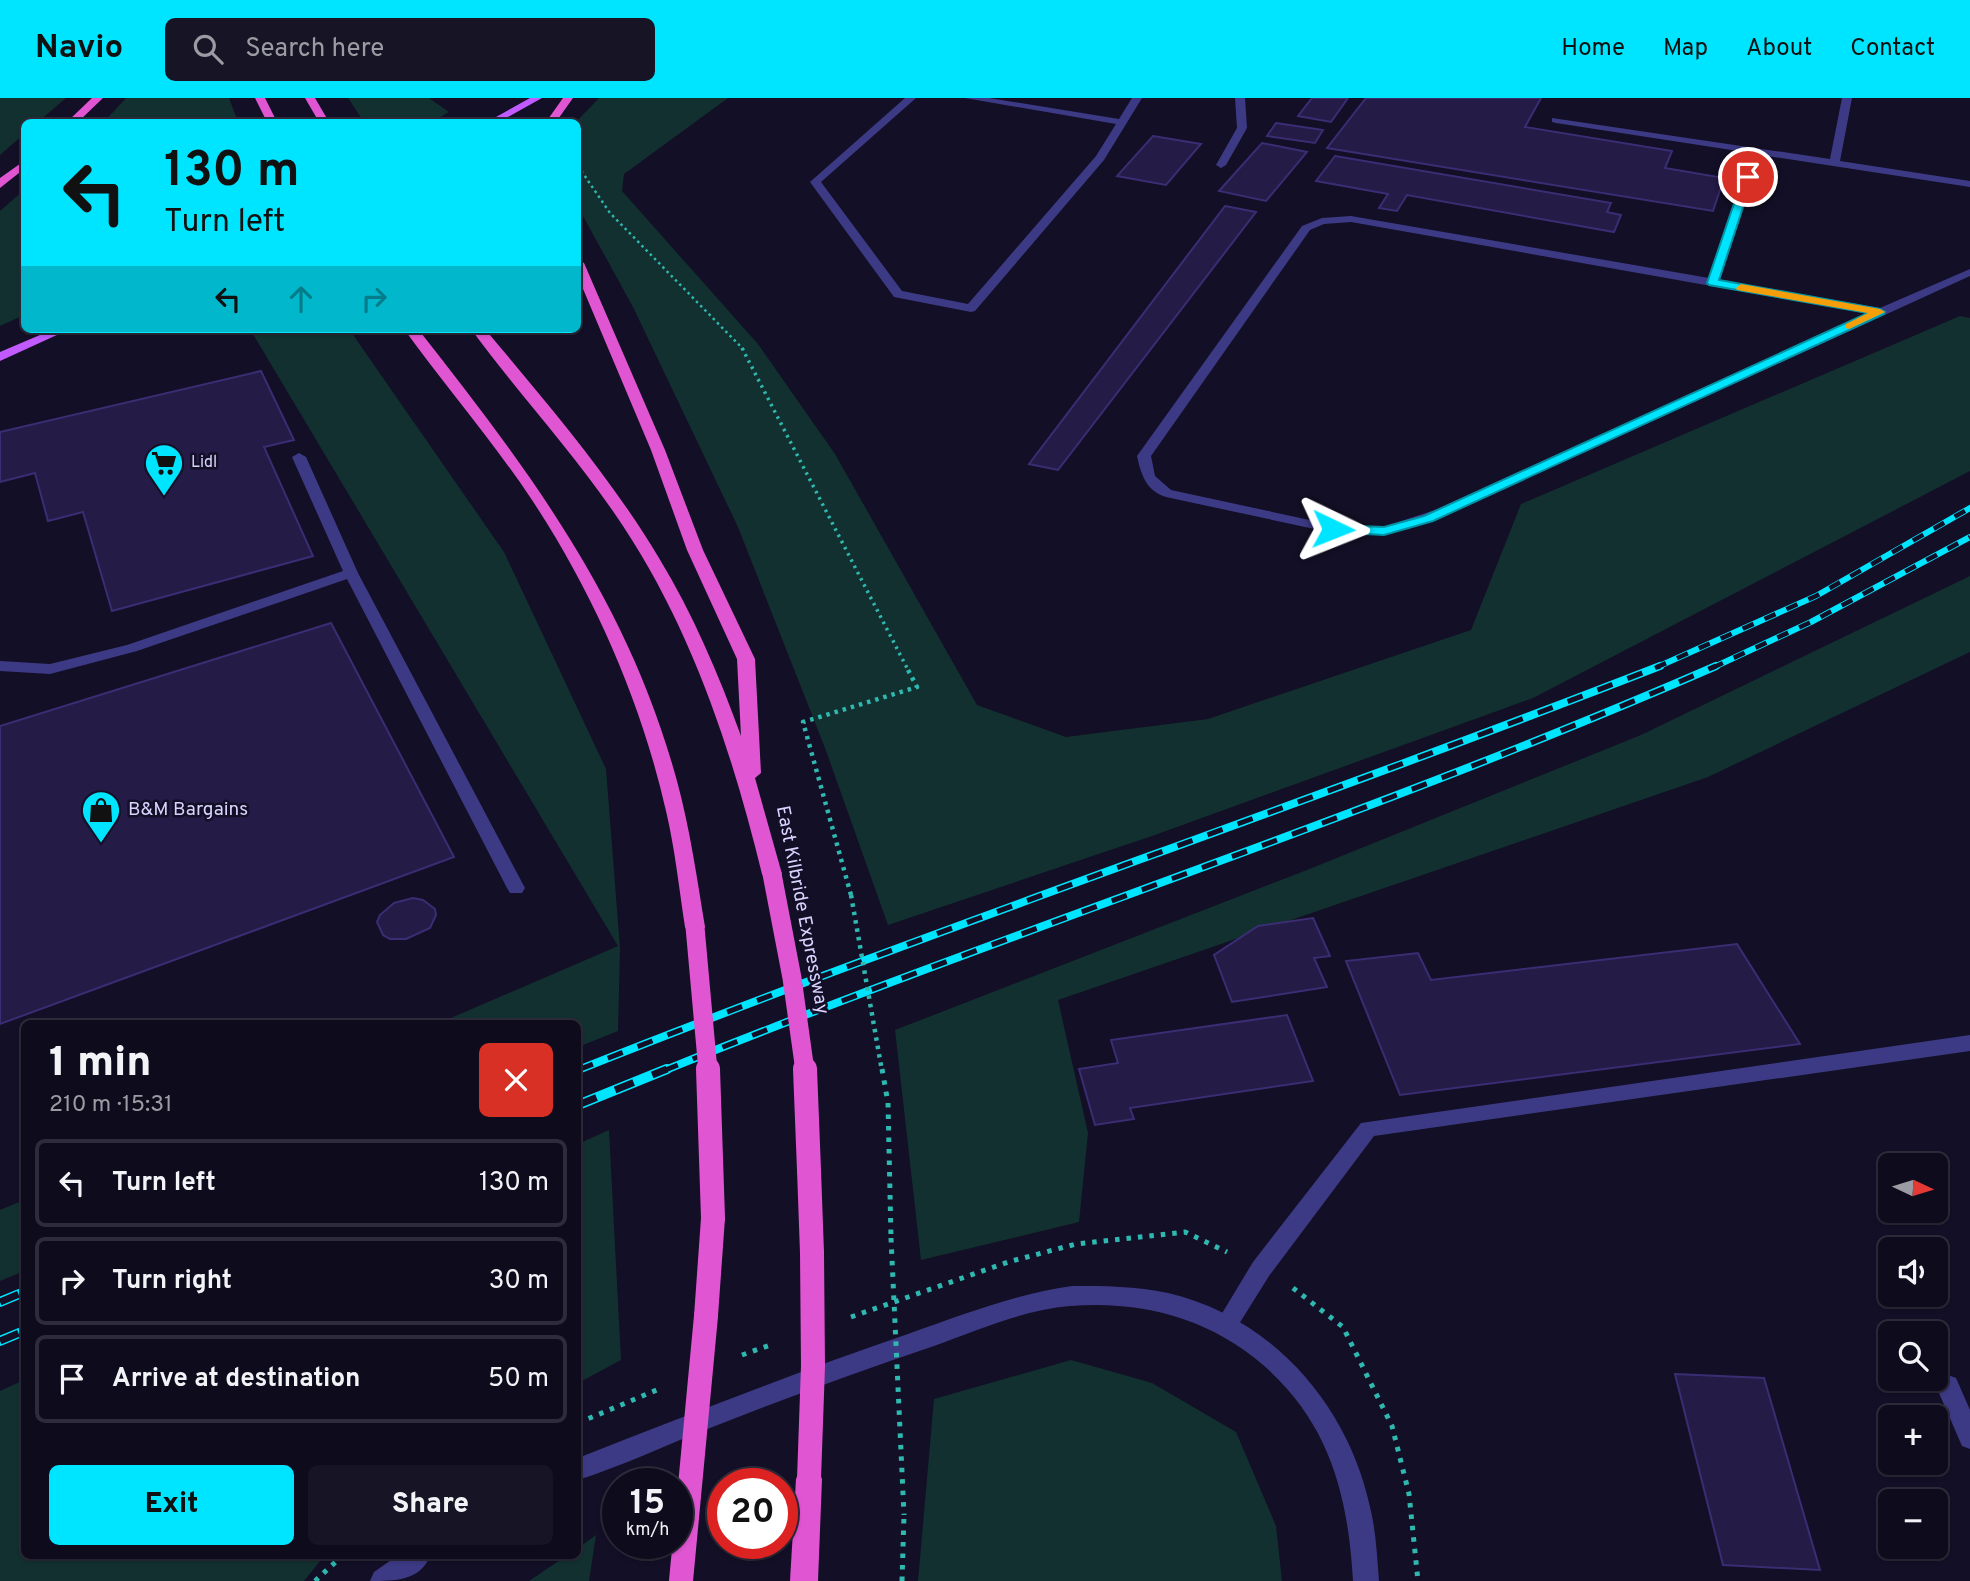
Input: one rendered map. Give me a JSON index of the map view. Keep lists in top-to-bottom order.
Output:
{
  "streets": {
    "highway": ["East Kilbride Expressway"]
  },
  "places": {
    "supermarket": ["Lidl"],
    "shop": ["B&M Bargains"]
  },
  "north": "right",
  "page": {
    "header": "Navio",
    "search": "Search here",
    "nav": [
      "Home",
      "Map",
      "About",
      "Contact"
    ],
    "turn": ["130 m", "Turn left"],
    "heading": ["1 min", "210 m · 15:31"],
    "list": [
      {
        "name": "Turn left",
        "value": "130 m"
      },
      {
        "name": "Turn right",
        "value": "30 m"
      },
      {
        "name": "Arrive at destination",
        "value": "50 m"
      }
    ],
    "map_buttons": ["+", "−"],
    "buttons": ["Exit", "Share"],
    "speed": "15 km/h",
    "limit": "20"
  }
}
